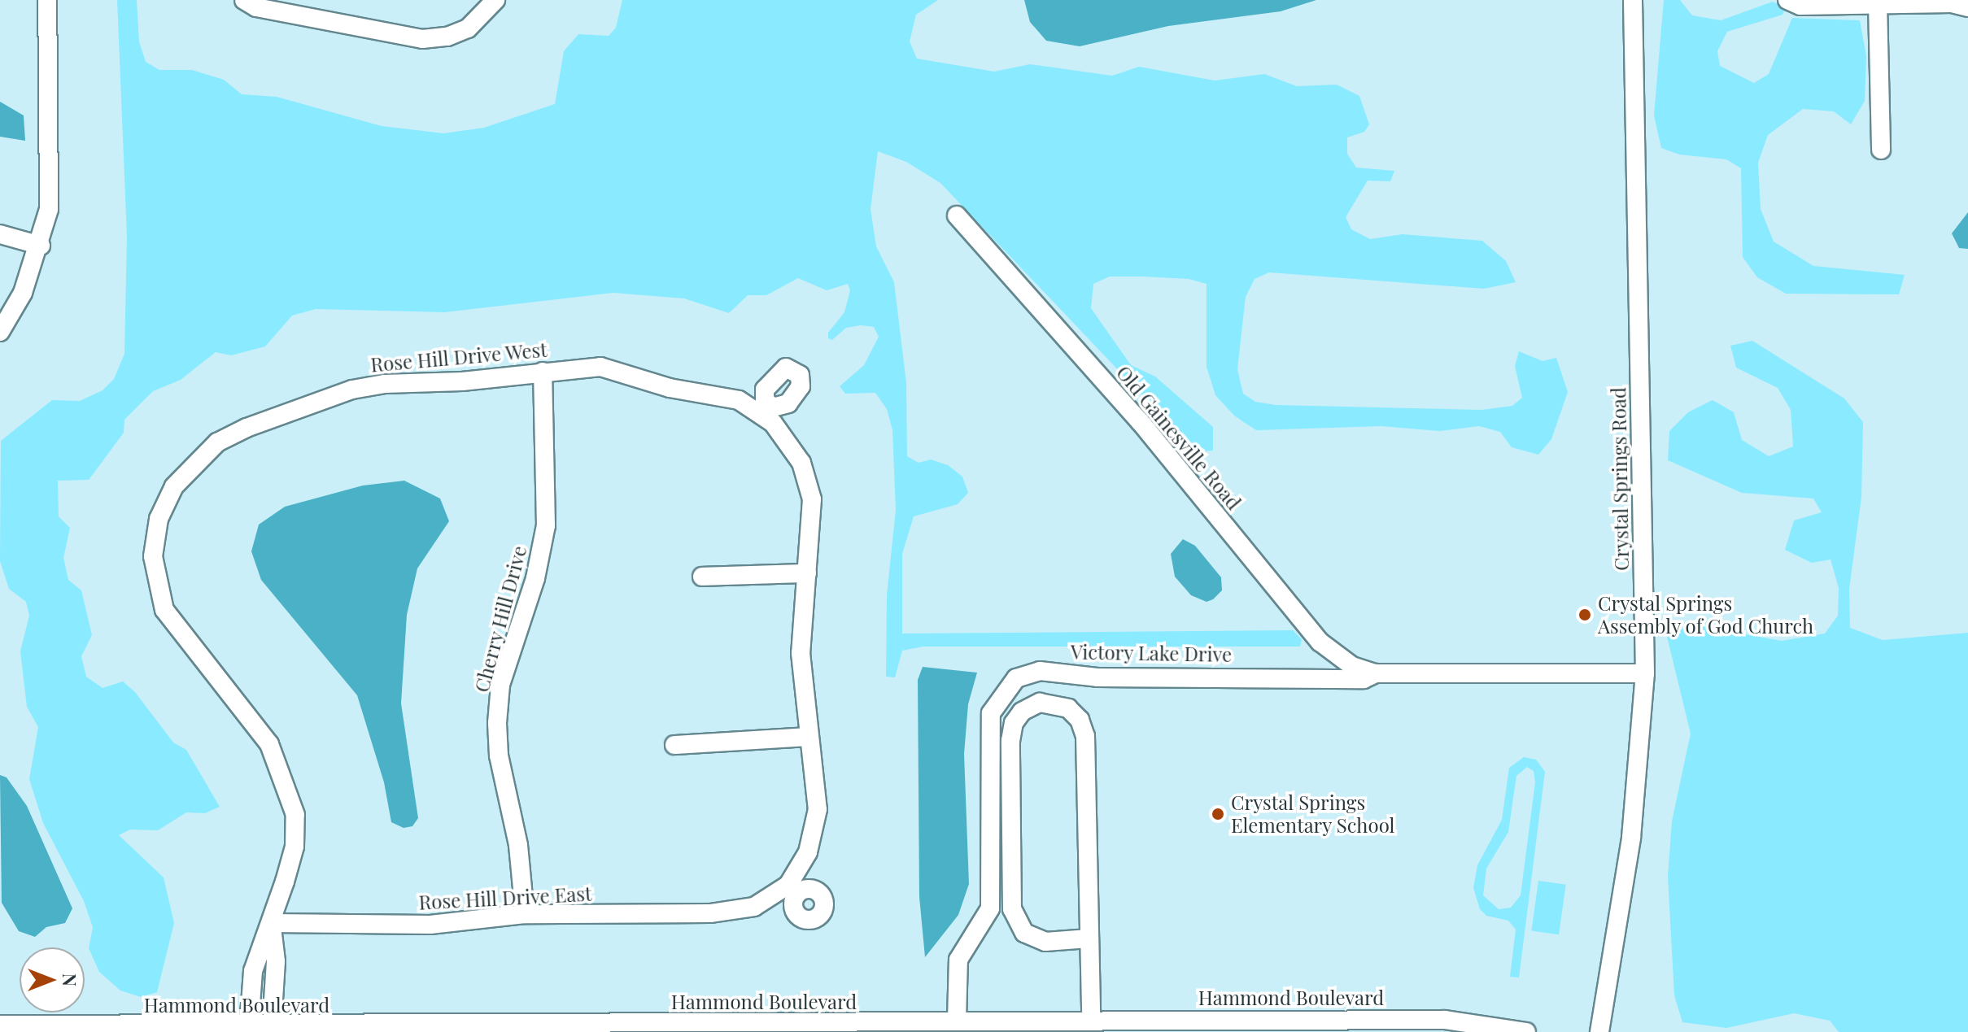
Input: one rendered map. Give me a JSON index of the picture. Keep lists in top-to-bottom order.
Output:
{
  "streets": {
    "street": [
      "Rose Hill Drive West",
      "Old Gainesville Road",
      "Crystal Springs Road",
      "Cherry Hill Drive",
      "Victory Lake Drive",
      "Rose Hill Drive East",
      "Hammond Boulevard"
    ]
  },
  "crossings": [
    ["Rose Hill Drive West", "Cherry Hill Drive"],
    ["Rose Hill Drive West", "Rose Hill Drive East"],
    ["Old Gainesville Road", "Victory Lake Drive"],
    ["Crystal Springs Road", "Victory Lake Drive"],
    ["Cherry Hill Drive", "Rose Hill Drive East"],
    ["Victory Lake Drive", "Hammond Boulevard"]
  ],
  "places": ["Crystal Springs Assembly of God Church", "Crystal Springs Elementary School"],
  "north": "right"
}
